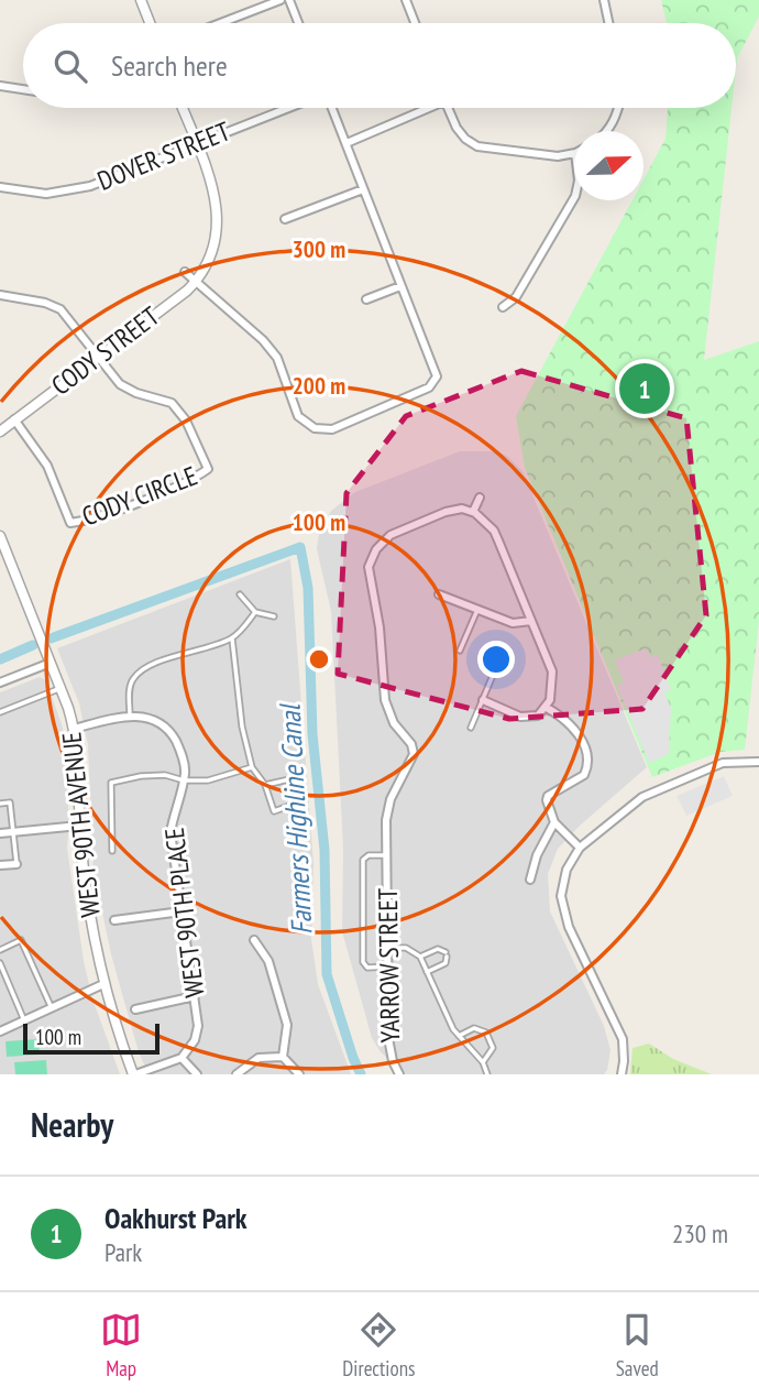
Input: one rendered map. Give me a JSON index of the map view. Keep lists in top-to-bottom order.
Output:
{
  "streets": {
    "street": [
      "DOVER STREET",
      "CODY STREET",
      "CODY CIRCLE",
      "WEST 90TH AVENUE",
      "WEST 90TH PLACE",
      "YARROW STREET"
    ]
  },
  "crossings": [
    ["CODY STREET", "CODY CIRCLE"]
  ],
  "water": ["Farmers Highline Canal"],
  "scale_bar": "100 m",
  "north": "right",
  "page": {
    "search": "Search here",
    "pins": "1",
    "scale": "100 m",
    "heading": "Nearby",
    "list": [
      {
        "mark": "1",
        "name": "Oakhurst Park",
        "note": "Park",
        "value": "230 m"
      }
    ],
    "nav": ["Map", "Directions", "Saved"]
  },
  "rings": ["300 m", "200 m", "100 m"]
}
